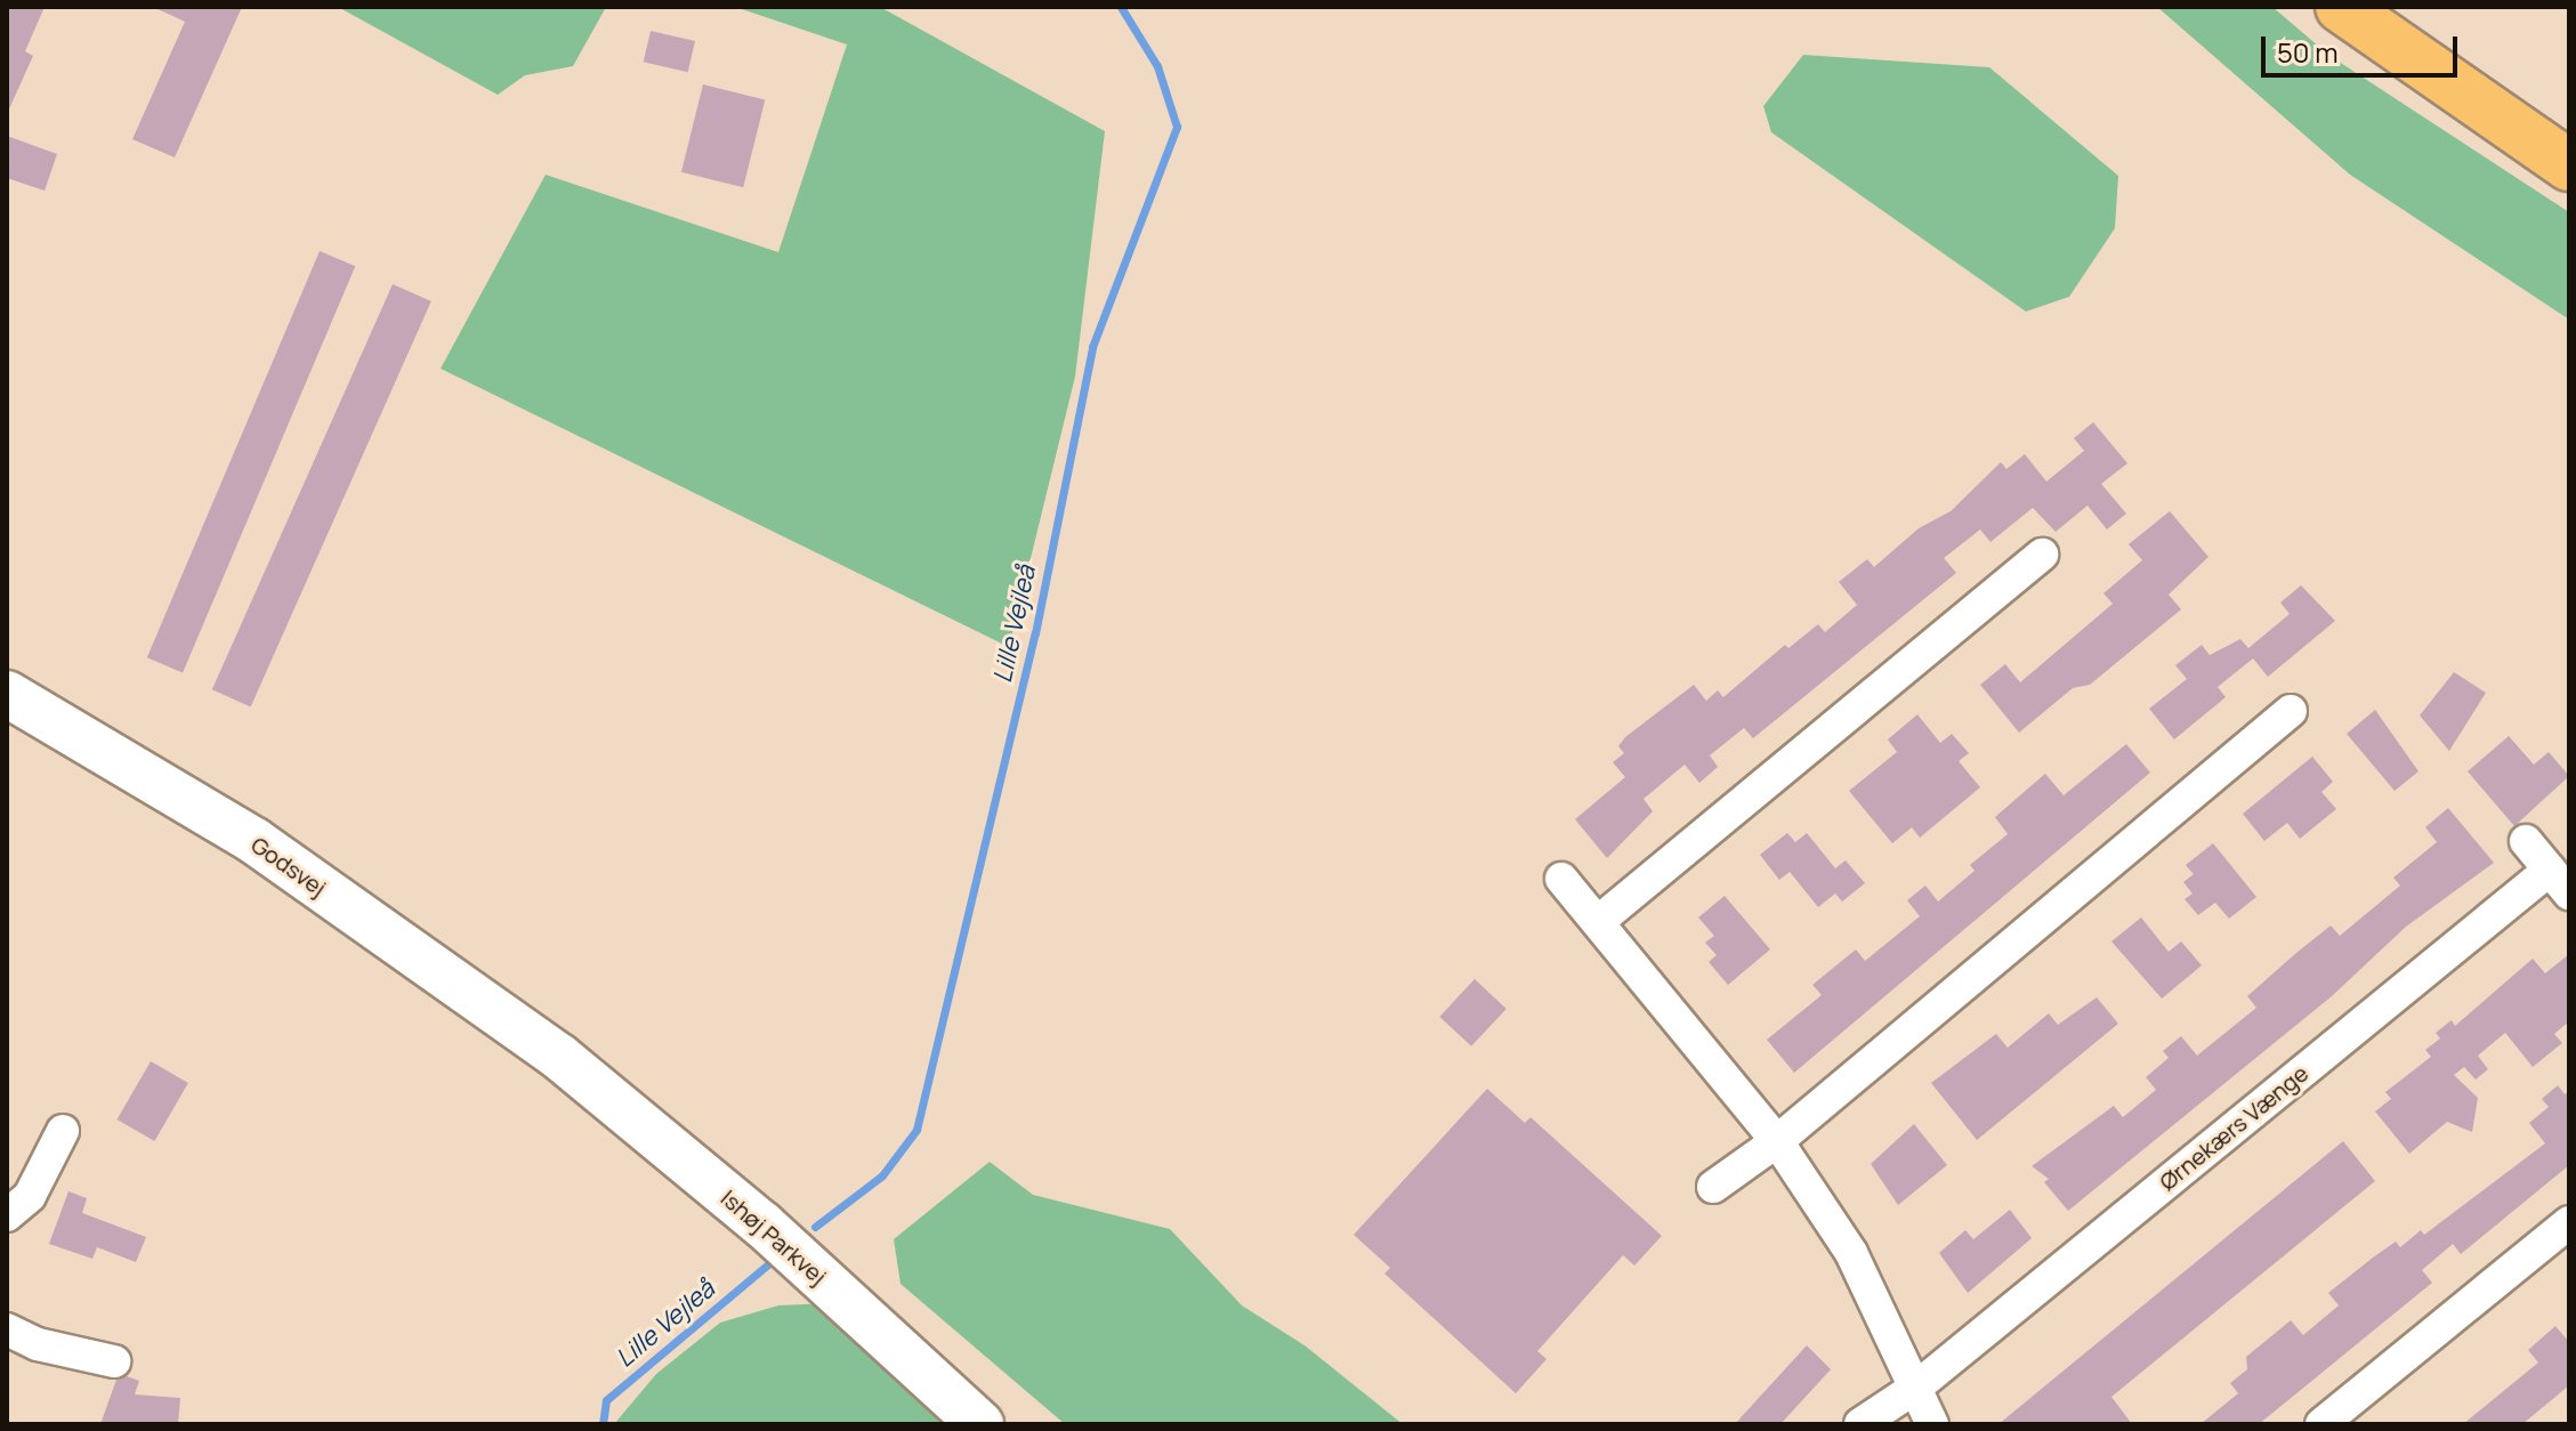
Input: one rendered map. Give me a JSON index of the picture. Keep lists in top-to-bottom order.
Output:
{
  "streets": {
    "street": ["Godsvej", "Ørnekærs Vænge", "Ishøj Parkvej"]
  },
  "crossings": [
    ["Godsvej", "Ishøj Parkvej"]
  ],
  "water": ["Lille Vejleå"],
  "scale_bar": "50 m"
}
